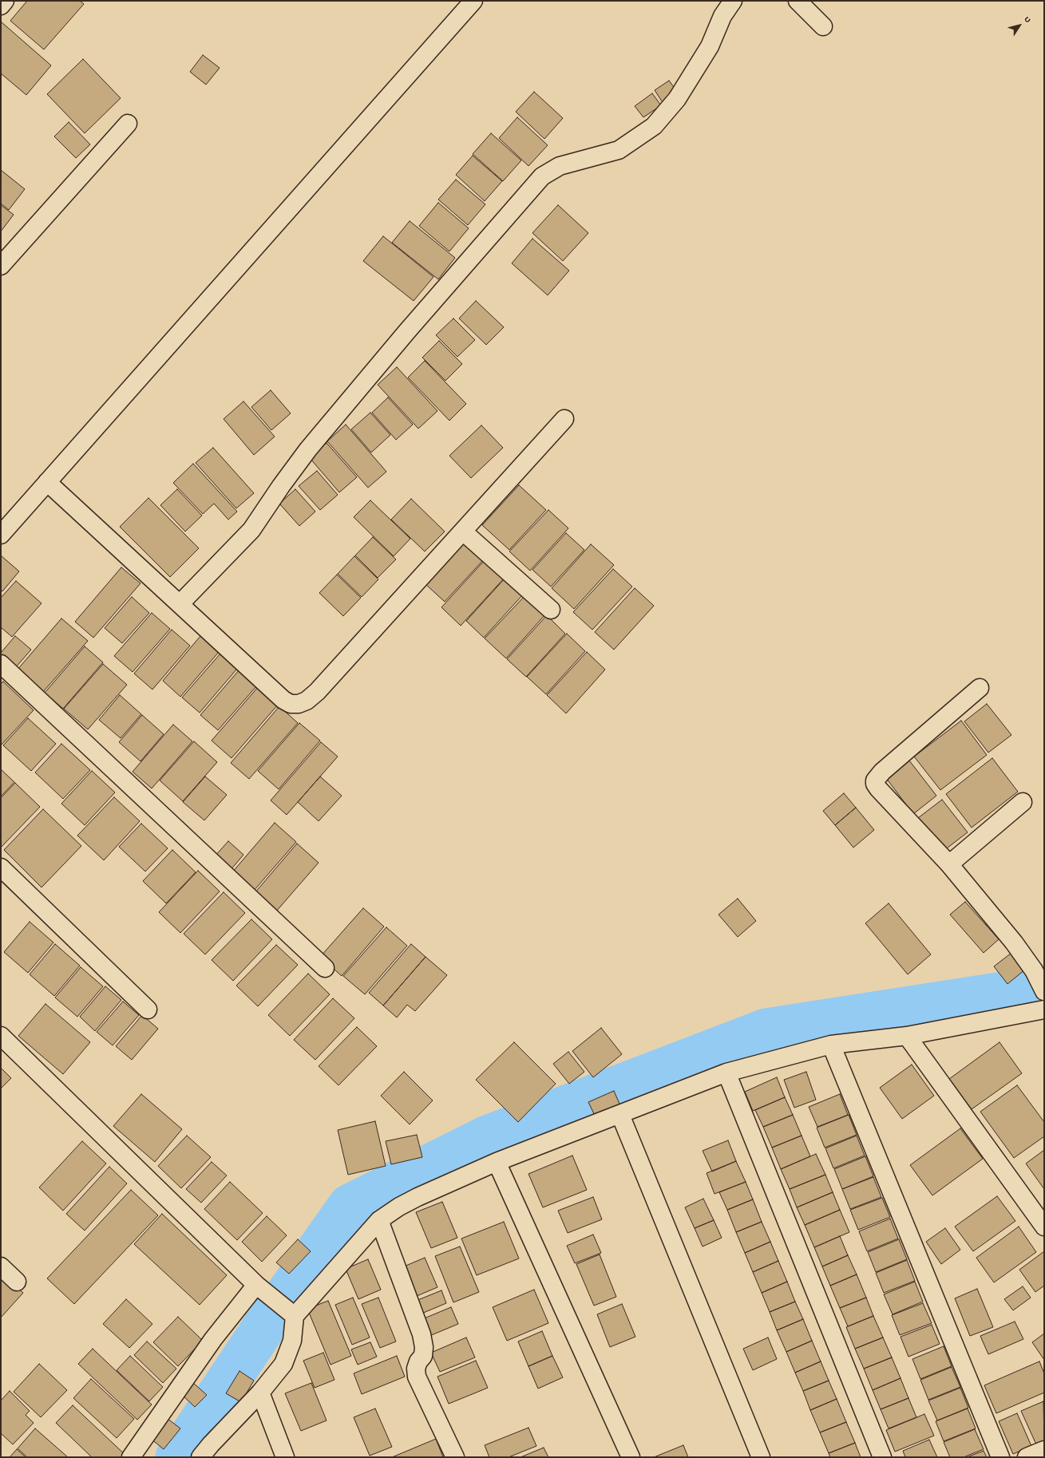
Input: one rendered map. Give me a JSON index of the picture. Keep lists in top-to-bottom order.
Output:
{
  "north": "top right"
}
